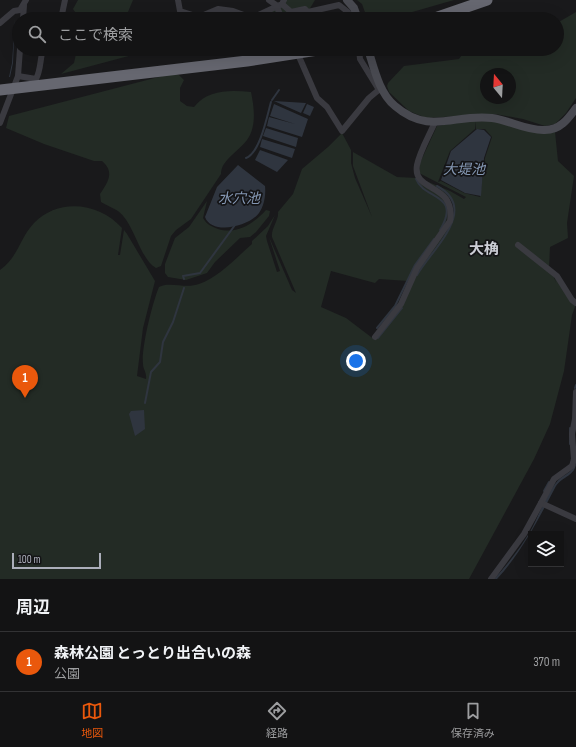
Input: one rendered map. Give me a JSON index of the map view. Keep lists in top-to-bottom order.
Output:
{
  "districts": ["大桷"],
  "water": ["大堤池", "水穴池"],
  "scale_bar": "100 m",
  "north": "top",
  "page": {
    "search": "ここで検索",
    "pins": "1",
    "scale": "100 m",
    "heading": "周辺",
    "list": [
      {
        "mark": "1",
        "name": "森林公園 とっとり出合いの森",
        "note": "公園",
        "value": "370 m"
      }
    ],
    "nav": ["地図", "経路", "保存済み"]
  }
}
